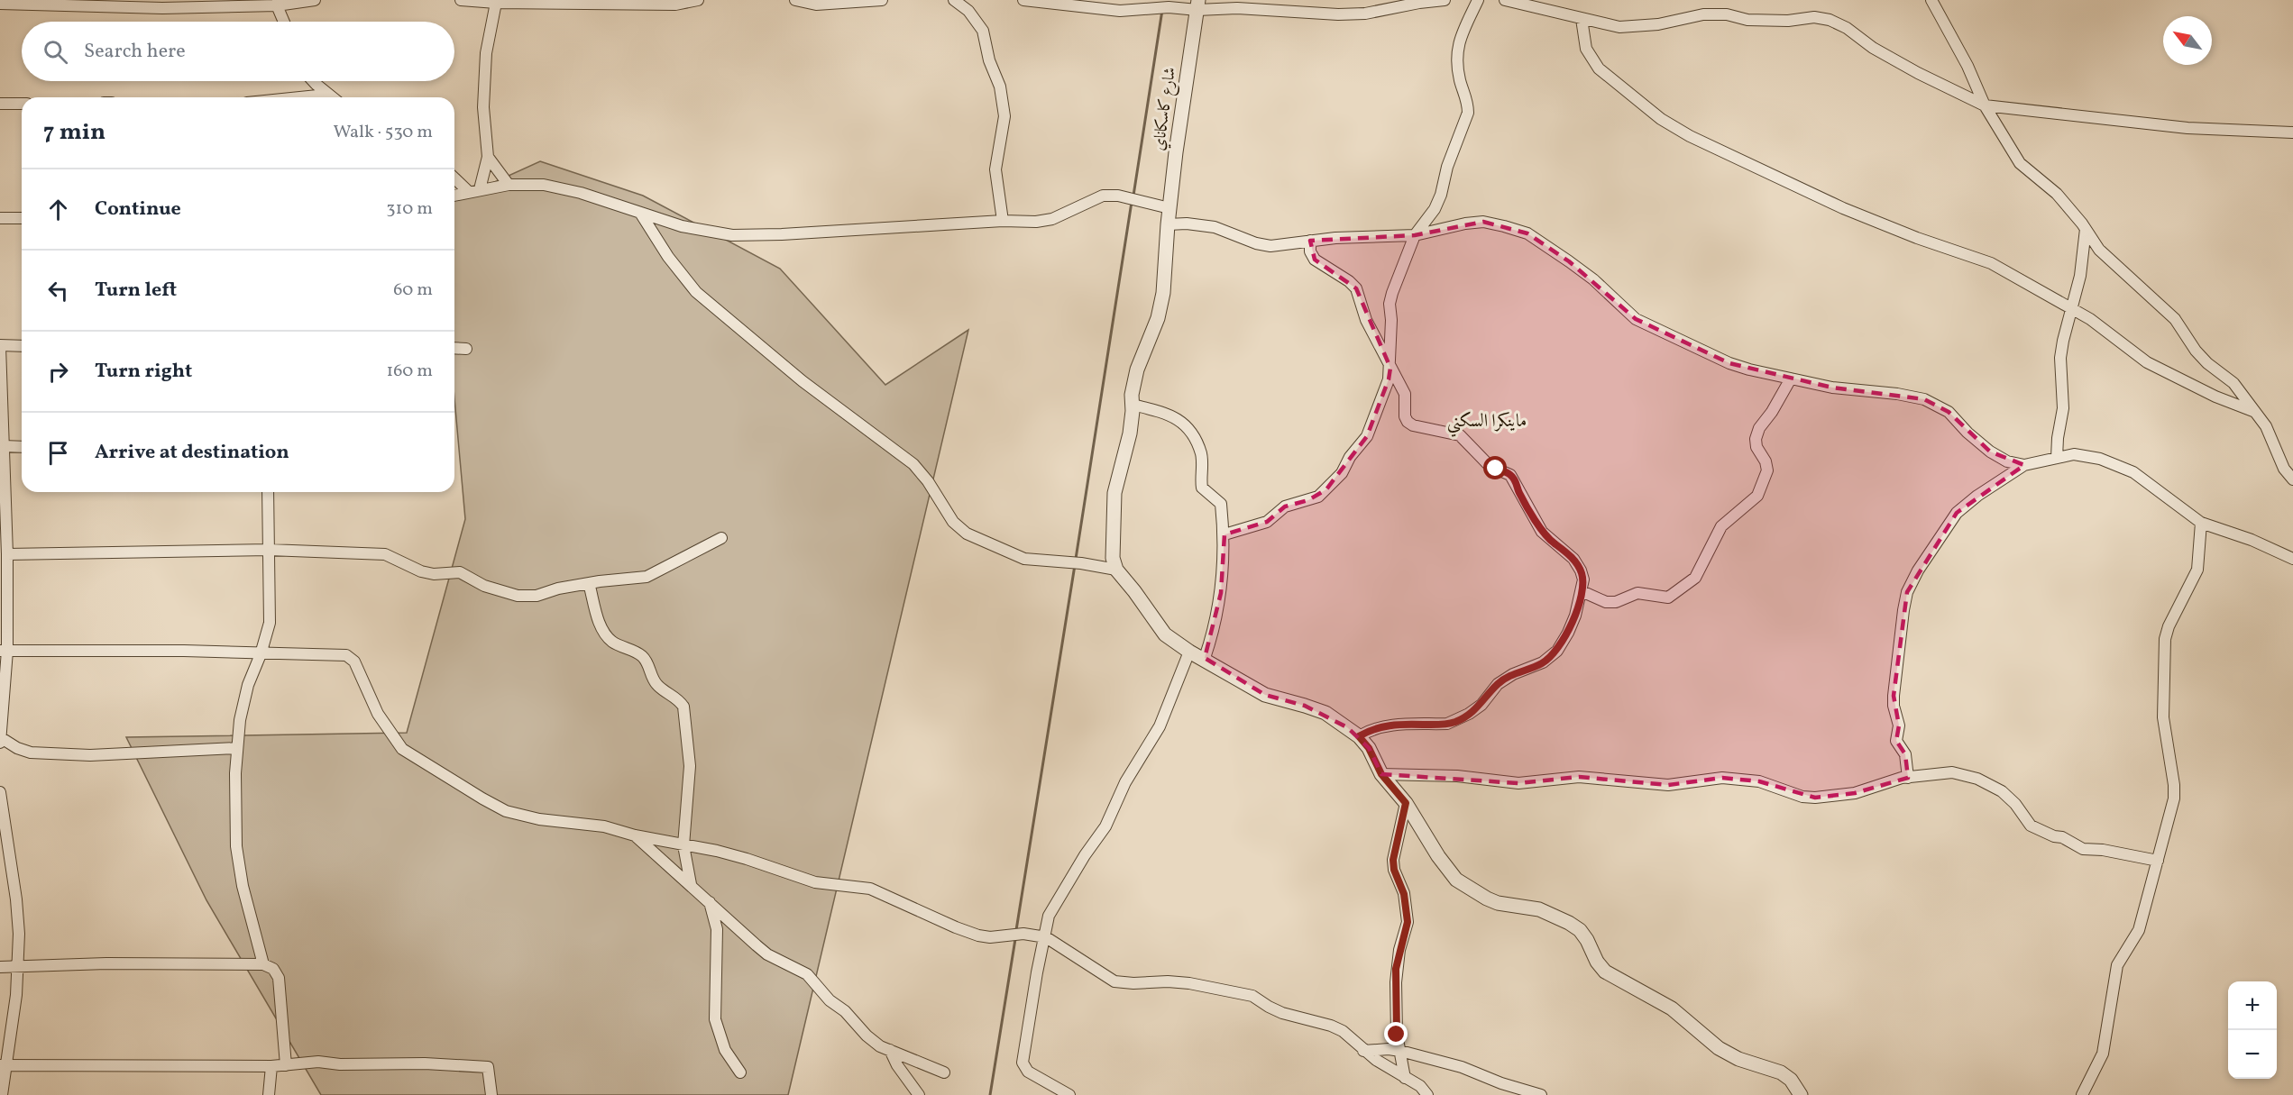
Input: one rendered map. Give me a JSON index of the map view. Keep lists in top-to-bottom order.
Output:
{
  "streets": {
    "street": ["شارع كاسكاناي"]
  },
  "districts": ["ماينكرا السكني"],
  "north": "top left",
  "page": {
    "search": "Search here",
    "heading": ["7 min", "Walk · 530 m"],
    "list": [
      ["Continue", "310 m"],
      ["Turn left", "60 m"],
      ["Turn right", "160 m"],
      "Arrive at destination"
    ],
    "map_buttons": ["+", "−"]
  }
}
